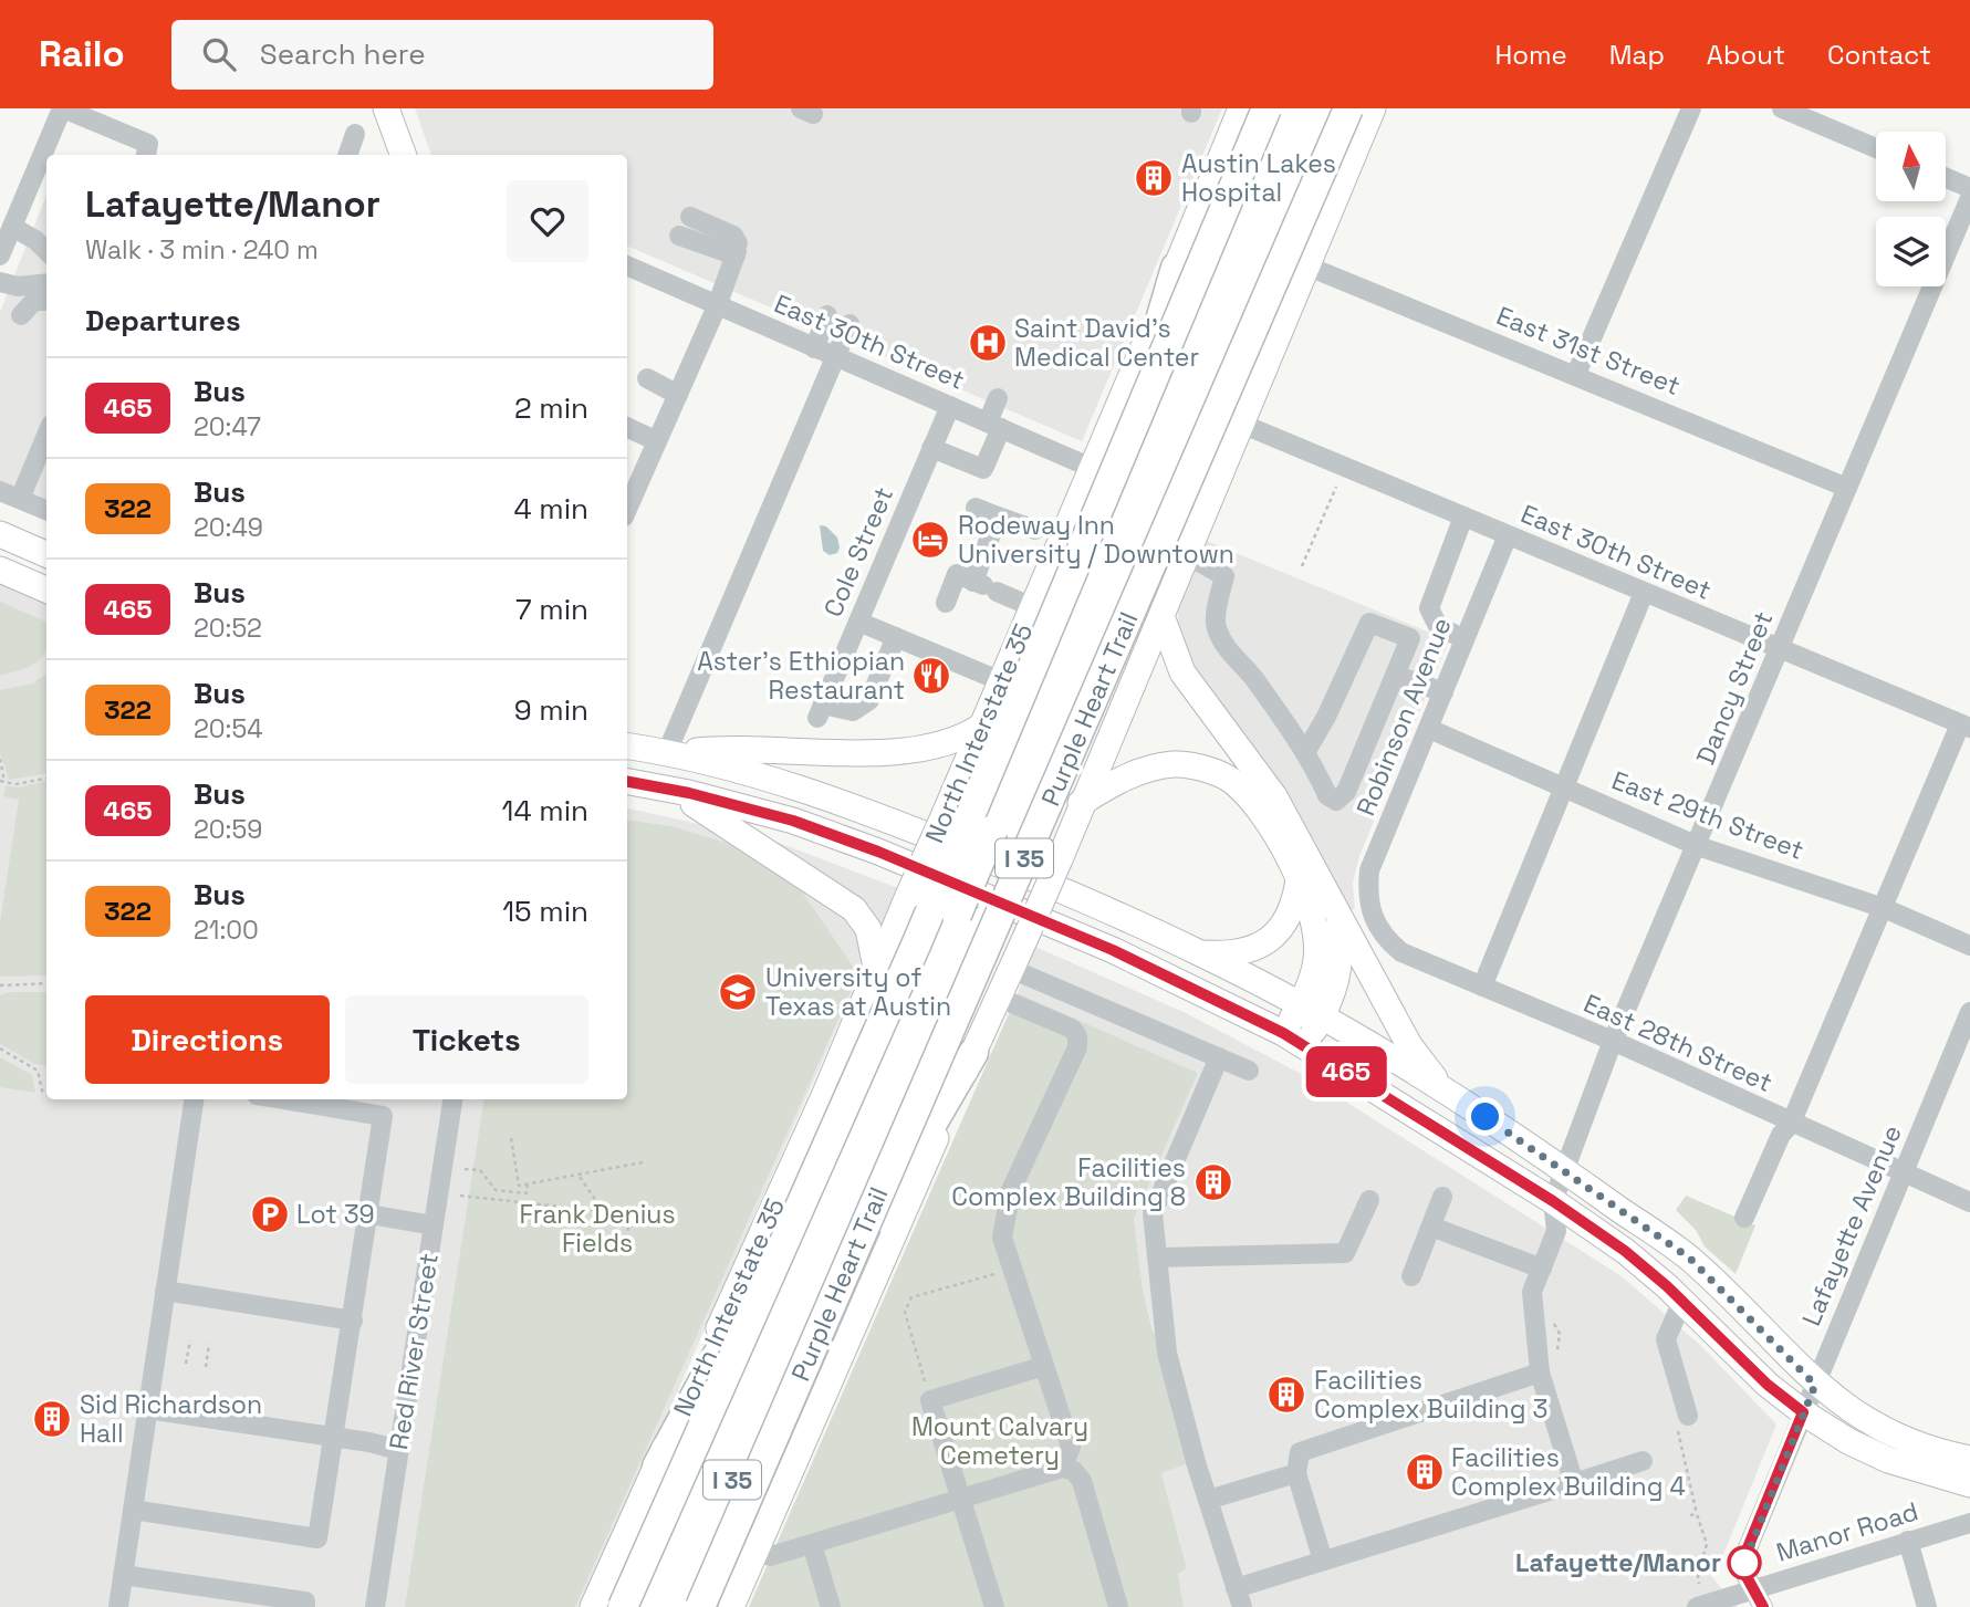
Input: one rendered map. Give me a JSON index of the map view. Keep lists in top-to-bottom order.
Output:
{
  "streets": {
    "highway": ["Purple Heart Trail", "I 35"],
    "main road": ["North Interstate 35"],
    "street": [
      "East 30th Street",
      "East 31st Street",
      "Cole Street",
      "Dancy Street",
      "Robinson Avenue",
      "East 29th Street",
      "East 28th Street",
      "Lafayette Avenue",
      "Red River Street",
      "Manor Road"
    ]
  },
  "crossings": [
    ["East 30th Street", "Cole Street"],
    ["East 30th Street", "Dancy Street"],
    ["East 30th Street", "Robinson Avenue"],
    ["East 30th Street", "North Interstate 35"],
    ["East 31st Street", "Dancy Street"],
    ["Dancy Street", "East 29th Street"],
    ["Dancy Street", "East 28th Street"],
    ["Robinson Avenue", "East 29th Street"],
    ["Robinson Avenue", "East 28th Street"],
    ["East 28th Street", "Lafayette Avenue"],
    ["Lafayette Avenue", "Manor Road"]
  ],
  "parks": ["Frank Denius Fields", "Mount Calvary Cemetery"],
  "places": {
    "building": [
      "Austin Lakes Hospital",
      "Facilities Complex Building 8",
      "Facilities Complex Building 3",
      "Sid Richardson Hall",
      "Facilities Complex Building 4"
    ],
    "hospital": ["Saint David's Medical Center"],
    "hotel": ["Rodeway Inn University / Downtown"],
    "restaurant": ["Aster's Ethiopian Restaurant"],
    "school or university": ["University of Texas at Austin"],
    "parking": ["Lot 39"],
    "other": ["Lafayette/Manor"]
  },
  "lines": ["bus line 465"],
  "north": "top",
  "page": {
    "header": "Railo",
    "search": "Search here",
    "nav": [
      "Home",
      "Map",
      "About",
      "Contact"
    ],
    "on_map": "465",
    "heading": [
      ["Lafayette/Manor", "Walk · 3 min · 240 m"],
      "Departures"
    ],
    "list": [
      {
        "mark": "465",
        "name": "Bus",
        "note": "20:47",
        "value": "2 min"
      },
      {
        "mark": "322",
        "name": "Bus",
        "note": "20:49",
        "value": "4 min"
      },
      {
        "mark": "465",
        "name": "Bus",
        "note": "20:52",
        "value": "7 min"
      },
      {
        "mark": "322",
        "name": "Bus",
        "note": "20:54",
        "value": "9 min"
      },
      {
        "mark": "465",
        "name": "Bus",
        "note": "20:59",
        "value": "14 min"
      },
      {
        "mark": "322",
        "name": "Bus",
        "note": "21:00",
        "value": "15 min"
      }
    ],
    "buttons": ["Directions", "Tickets"]
  }
}
